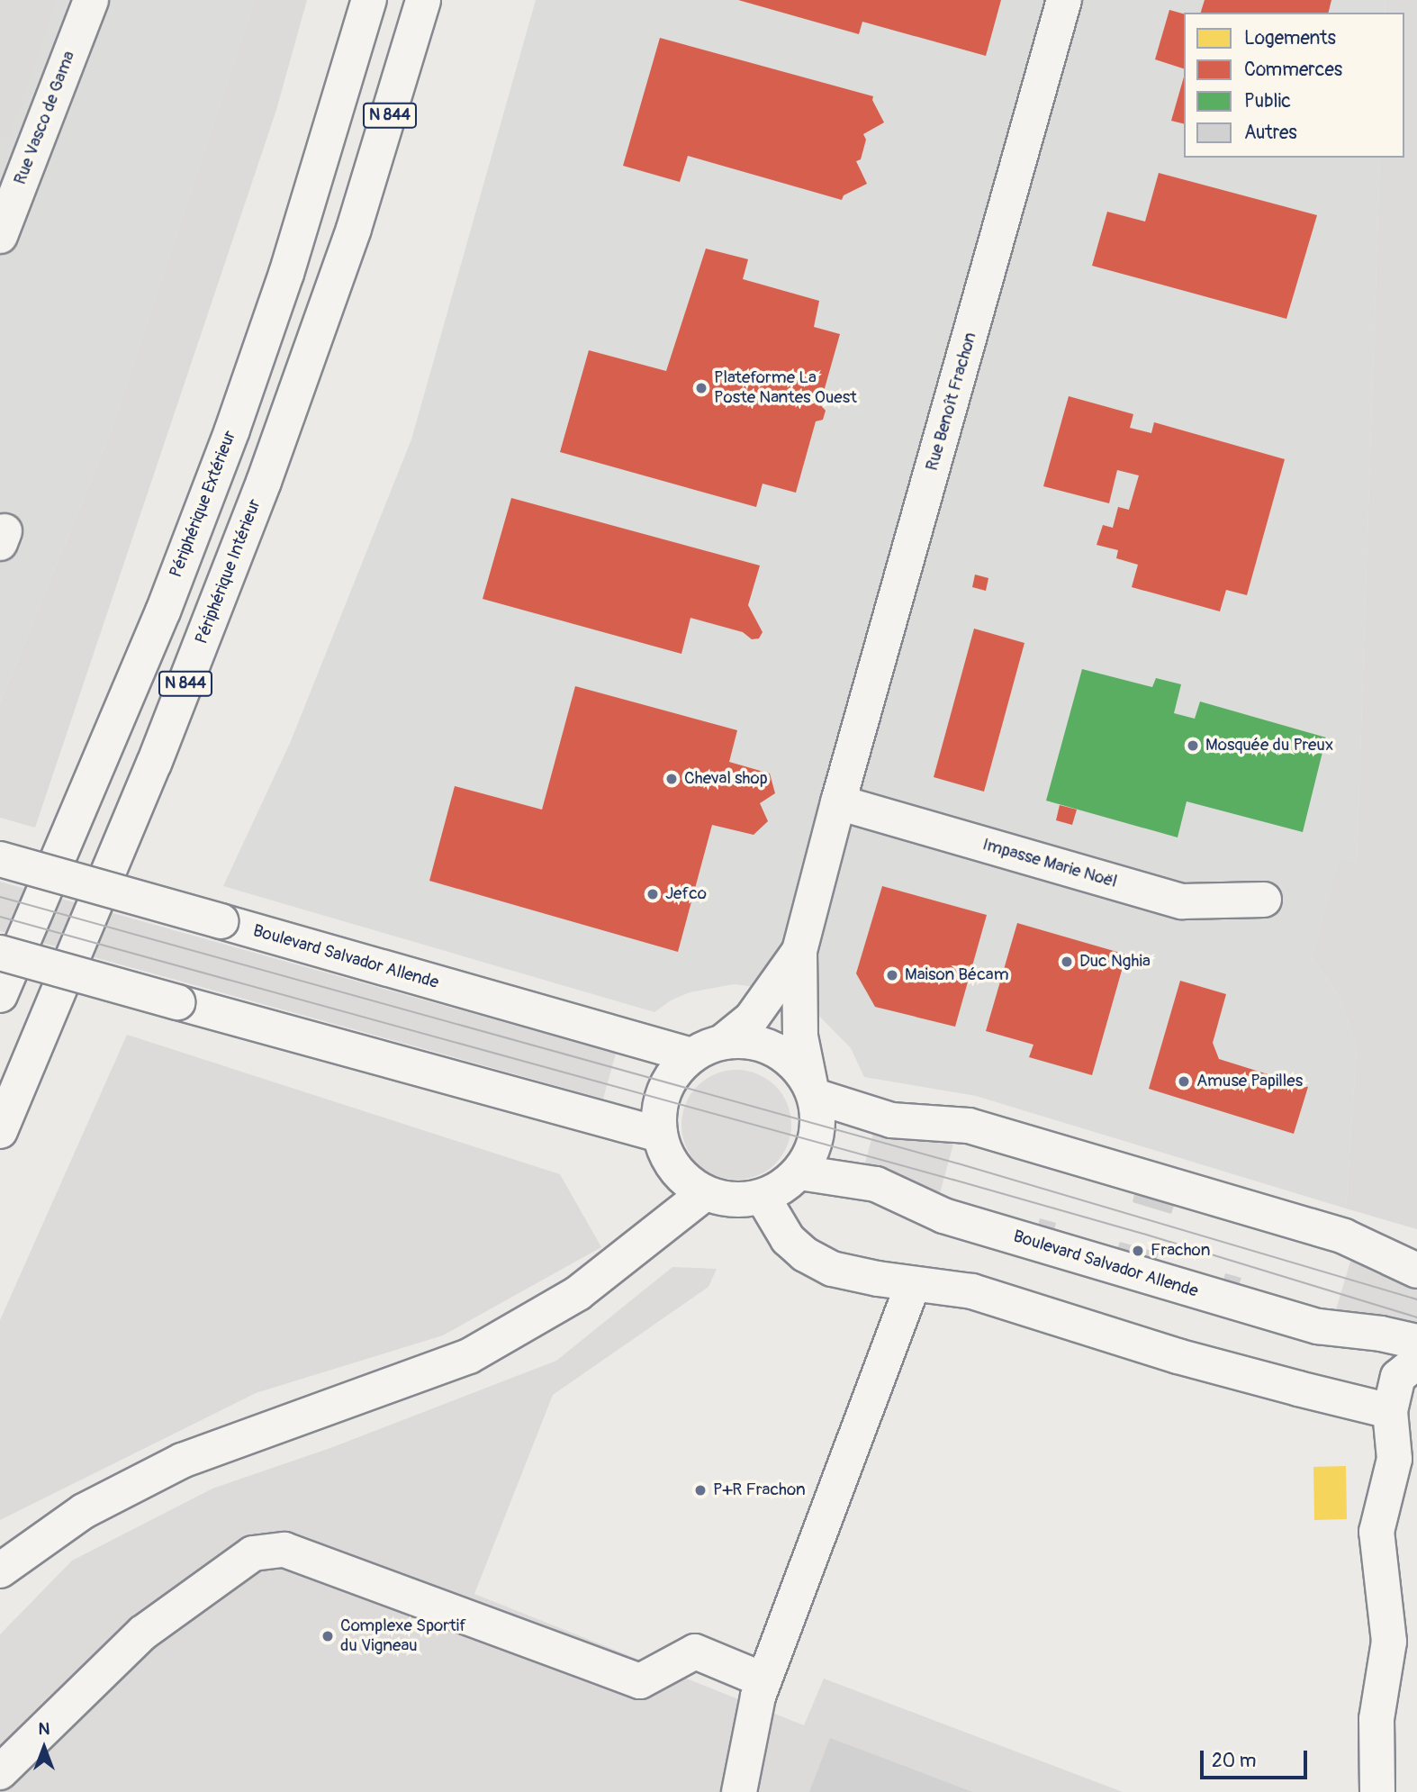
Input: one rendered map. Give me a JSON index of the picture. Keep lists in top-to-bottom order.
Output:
{
  "streets": {
    "main road": [
      "N 844",
      "Rue Vasco de Gama",
      "Rue Benoît Frachon",
      "Périphérique Extérieur",
      "Périphérique Intérieur",
      "Impasse Marie Noël",
      "Boulevard Salvador Allende"
    ]
  },
  "crossings": [
    ["Rue Benoît Frachon", "Impasse Marie Noël"]
  ],
  "places": [
    "Plateforme La Poste Nantes Ouest",
    "Mosquée du Preux",
    "Cheval shop",
    "Jefco",
    "Duc Nghia",
    "Maison Bécam",
    "Amuse Papilles",
    "Frachon",
    "P+R Frachon",
    "Complexe Sportif du Vigneau"
  ],
  "legend": [
    "Logements",
    "Commerces",
    "Public",
    "Autres"
  ],
  "scale_bar": "20 m",
  "north": "top"
}
